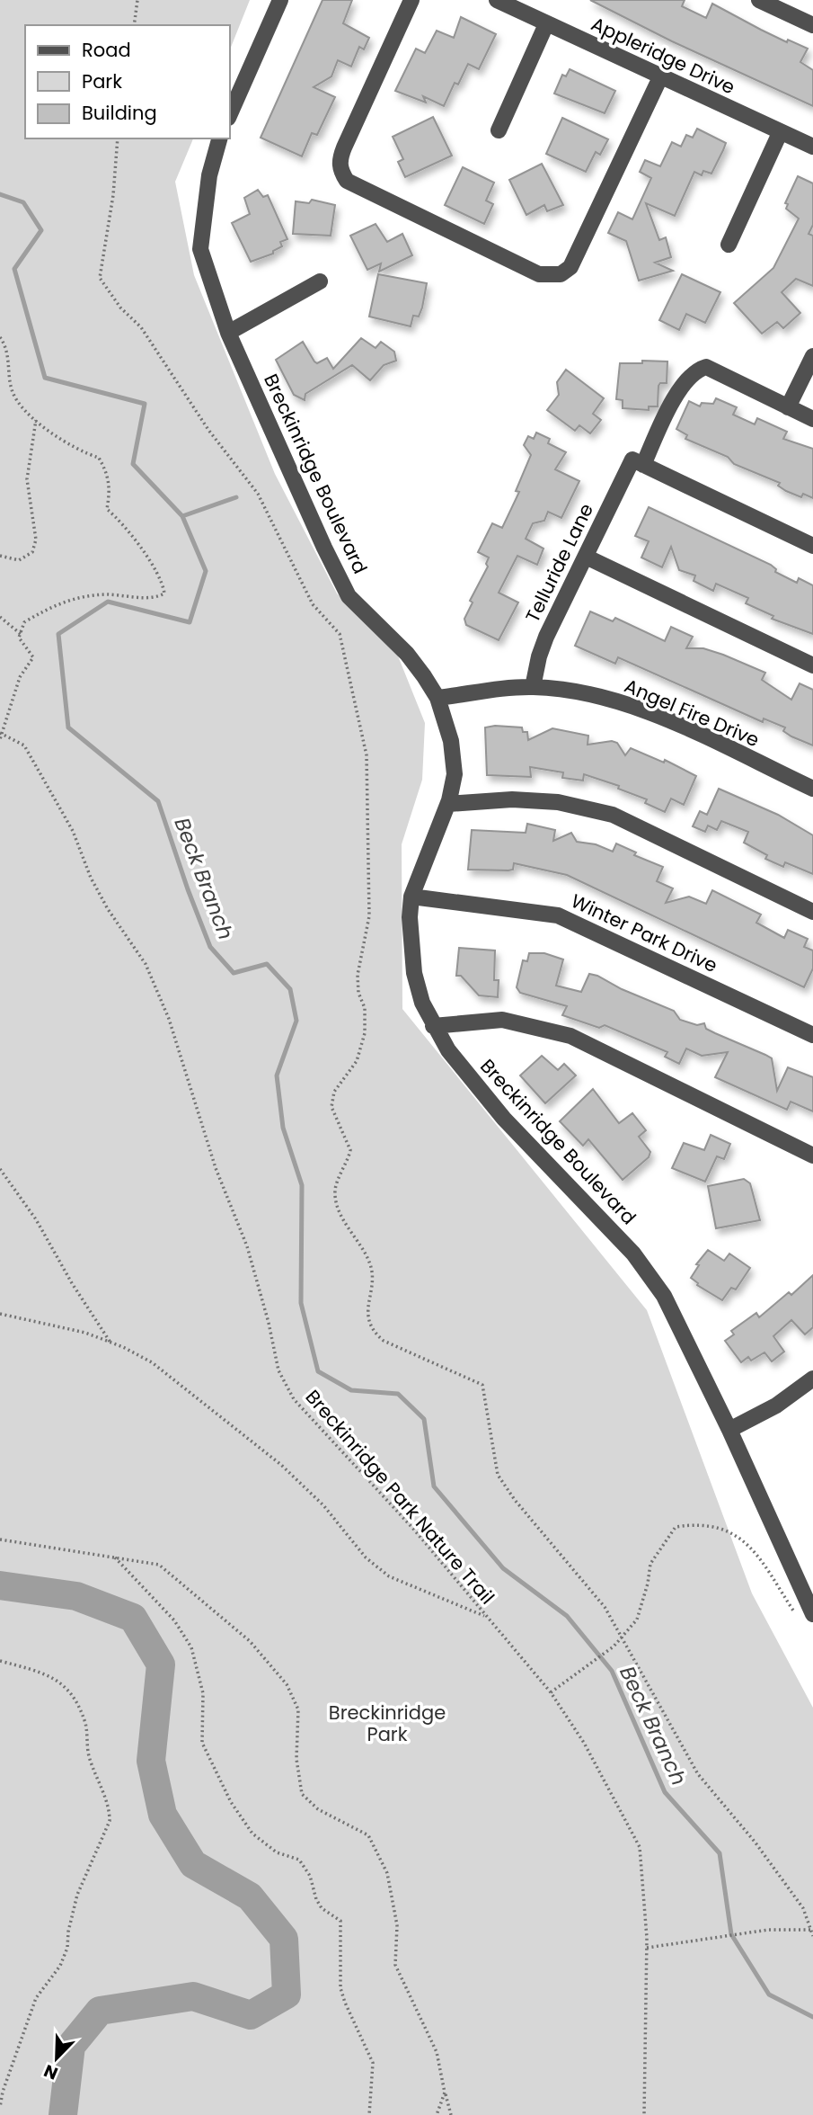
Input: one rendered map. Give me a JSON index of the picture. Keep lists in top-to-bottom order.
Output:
{
  "streets": {
    "street": [
      "Appleridge Drive",
      "Breckinridge Boulevard",
      "Telluride Lane",
      "Angel Fire Drive",
      "Winter Park Drive"
    ],
    "path": ["Breckinridge Park Nature Trail"]
  },
  "crossings": [
    ["Breckinridge Boulevard", "Angel Fire Drive"],
    ["Breckinridge Boulevard", "Winter Park Drive"],
    ["Telluride Lane", "Angel Fire Drive"]
  ],
  "water": ["Beck Branch"],
  "parks": ["Breckinridge Park"],
  "legend": ["Road", "Park", "Building"],
  "north": "bottom left"
}
